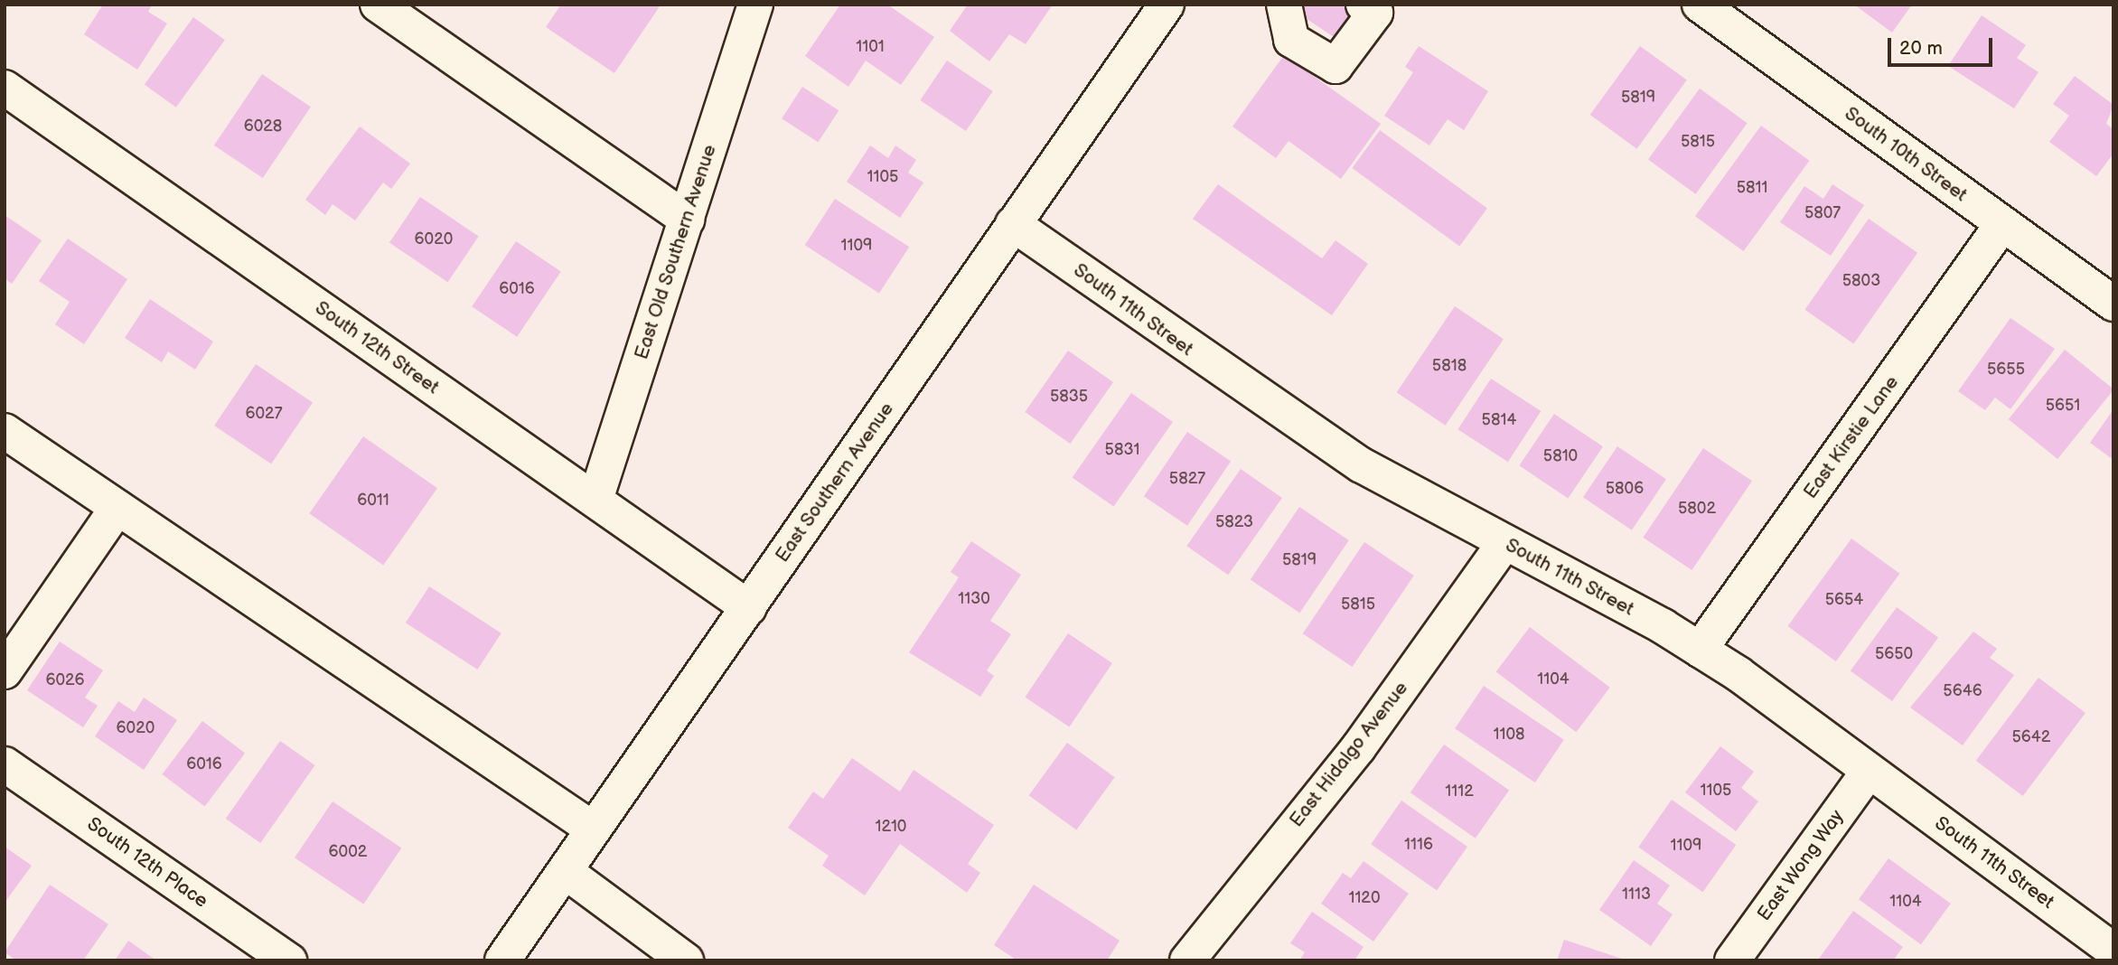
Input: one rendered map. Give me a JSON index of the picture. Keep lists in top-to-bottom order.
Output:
{
  "streets": {
    "street": [
      "South 10th Street",
      "East Old Southern Avenue",
      "South 11th Street",
      "South 12th Street",
      "East Kirstie Lane",
      "East Southern Avenue",
      "East Hidalgo Avenue",
      "South 12th Place",
      "East Wong Way"
    ]
  },
  "crossings": [
    ["South 10th Street", "East Kirstie Lane"],
    ["East Old Southern Avenue", "South 12th Street"],
    ["South 11th Street", "East Kirstie Lane"],
    ["South 11th Street", "East Southern Avenue"],
    ["South 11th Street", "East Hidalgo Avenue"],
    ["South 11th Street", "East Wong Way"],
    ["South 12th Street", "East Southern Avenue"]
  ],
  "house_numbers": [
    "1101",
    "5819",
    "6028",
    "5815",
    "1105",
    "5811",
    "5807",
    "6020",
    "1109",
    "5803",
    "6016",
    "5818",
    "5655",
    "5835",
    "5651",
    "6027",
    "5814",
    "5831",
    "5810",
    "5827",
    "5806",
    "6011",
    "5802",
    "5823",
    "5819",
    "1130",
    "5654",
    "5815",
    "5650",
    "1104",
    "6026",
    "5646",
    "6020",
    "1108",
    "5642",
    "6016",
    "1105",
    "1112",
    "1210",
    "1116",
    "1109",
    "6002",
    "1113",
    "1120",
    "1104"
  ],
  "scale_bar": "20 m"
}
